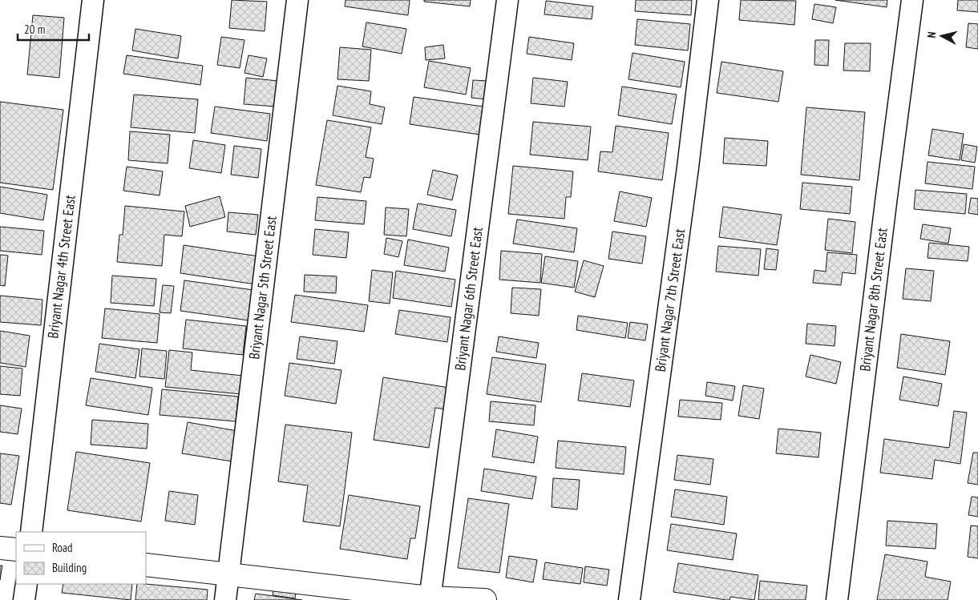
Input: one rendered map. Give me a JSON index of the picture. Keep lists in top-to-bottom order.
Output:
{
  "streets": {
    "street": [
      "Briyant Nagar 4th Street East",
      "Briyant Nagar 5th Street East",
      "Briyant Nagar 6th Street East",
      "Briyant Nagar 8th Street East",
      "Briyant Nagar 7th Street East"
    ]
  },
  "legend": ["Road", "Building"],
  "scale_bar": "20 m",
  "north": "left"
}
